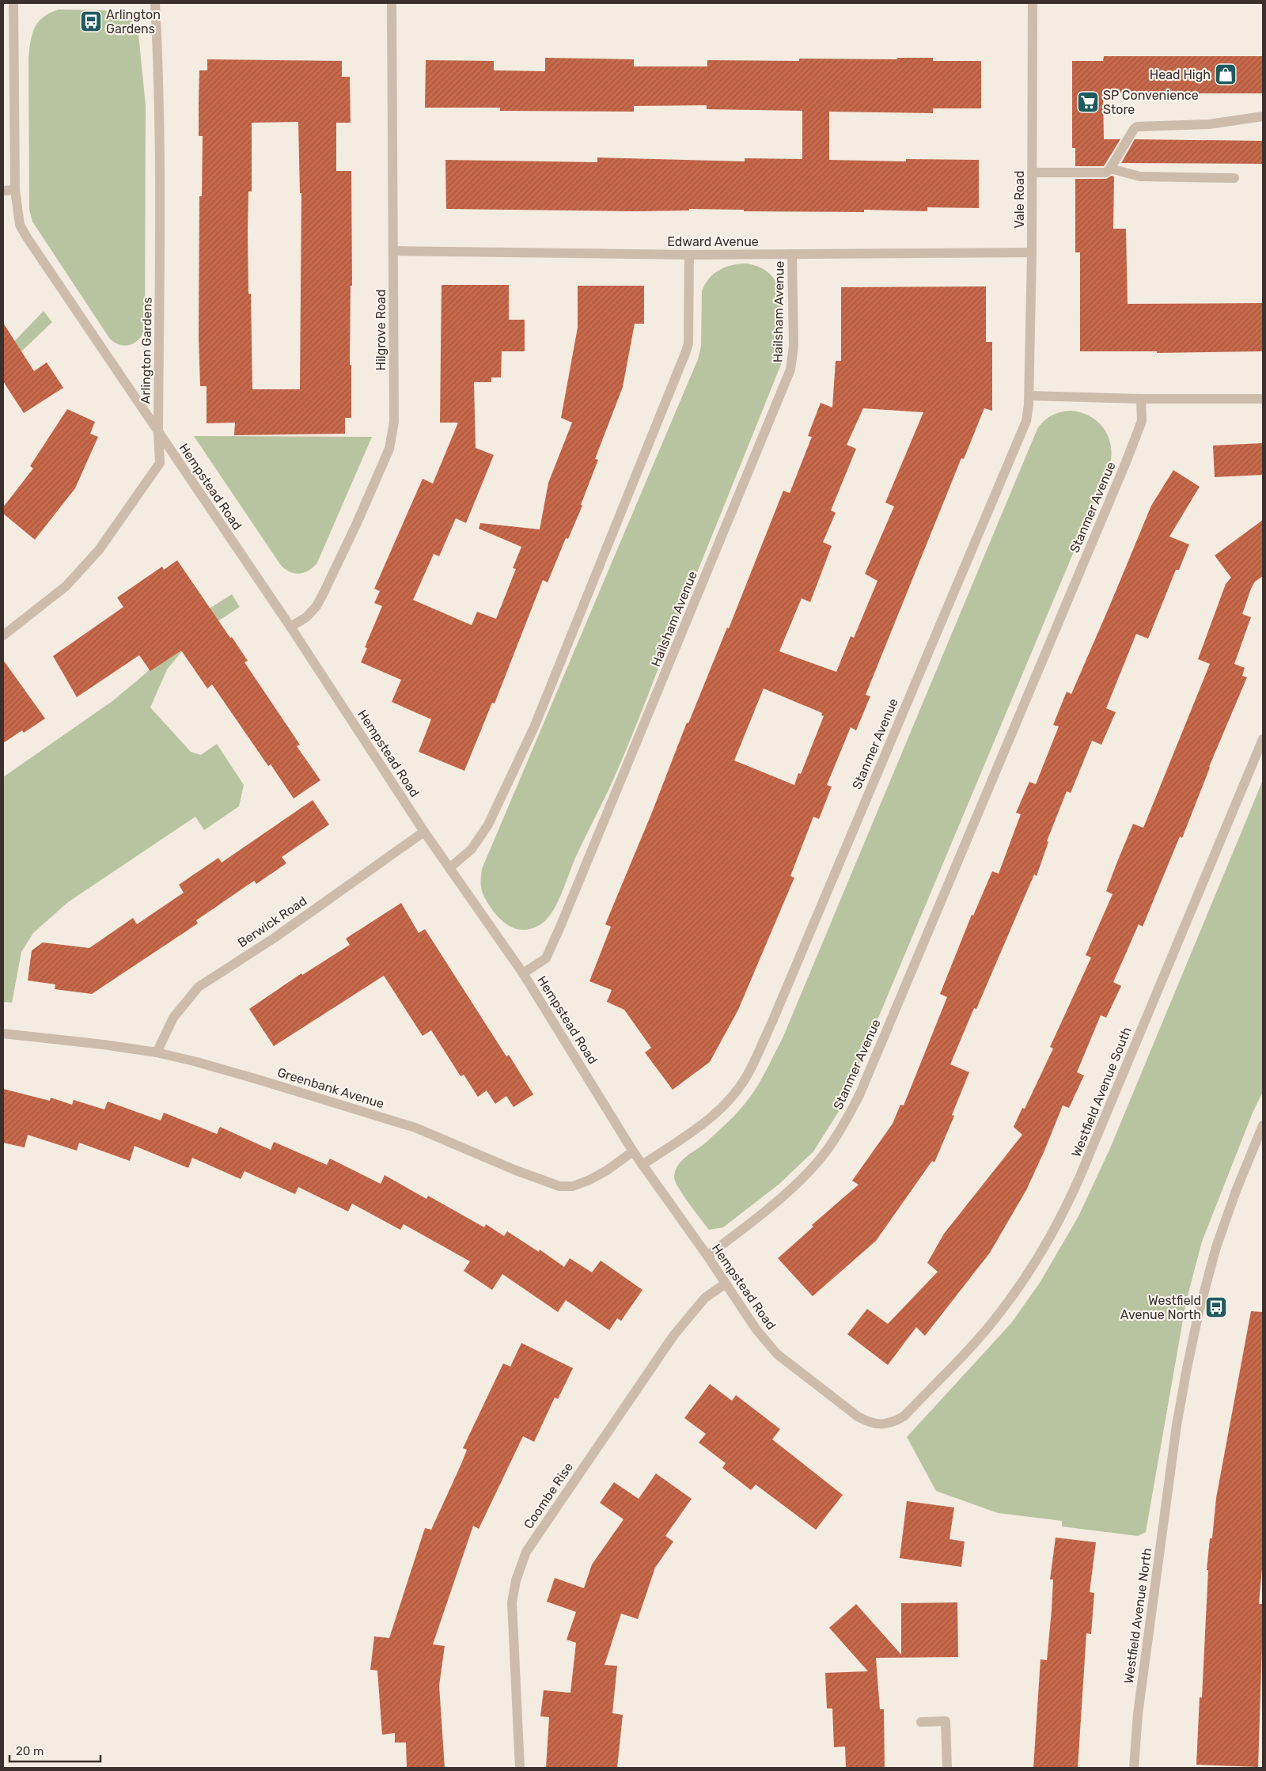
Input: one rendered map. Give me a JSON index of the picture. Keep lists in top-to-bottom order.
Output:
{
  "streets": {
    "street": [
      "Vale Road",
      "Edward Avenue",
      "Hailsham Avenue",
      "Hilgrove Road",
      "Arlington Gardens",
      "Hempstead Road",
      "Stanmer Avenue",
      "Berwick Road",
      "Greenbank Avenue",
      "Westfield Avenue South",
      "Coombe Rise",
      "Westfield Avenue North"
    ]
  },
  "crossings": [
    ["Vale Road", "Edward Avenue"],
    ["Vale Road", "Stanmer Avenue"],
    ["Edward Avenue", "Hailsham Avenue"],
    ["Edward Avenue", "Hilgrove Road"],
    ["Hailsham Avenue", "Hempstead Road"],
    ["Hilgrove Road", "Hempstead Road"],
    ["Arlington Gardens", "Hempstead Road"],
    ["Hempstead Road", "Stanmer Avenue"],
    ["Hempstead Road", "Berwick Road"],
    ["Hempstead Road", "Greenbank Avenue"],
    ["Hempstead Road", "Westfield Avenue South"],
    ["Hempstead Road", "Coombe Rise"],
    ["Berwick Road", "Greenbank Avenue"]
  ],
  "places": {
    "bus stop": ["Arlington Gardens", "Westfield Avenue North"],
    "shop": ["Head High"],
    "supermarket": ["SP Convenience Store"]
  },
  "scale_bar": "20 m"
}
